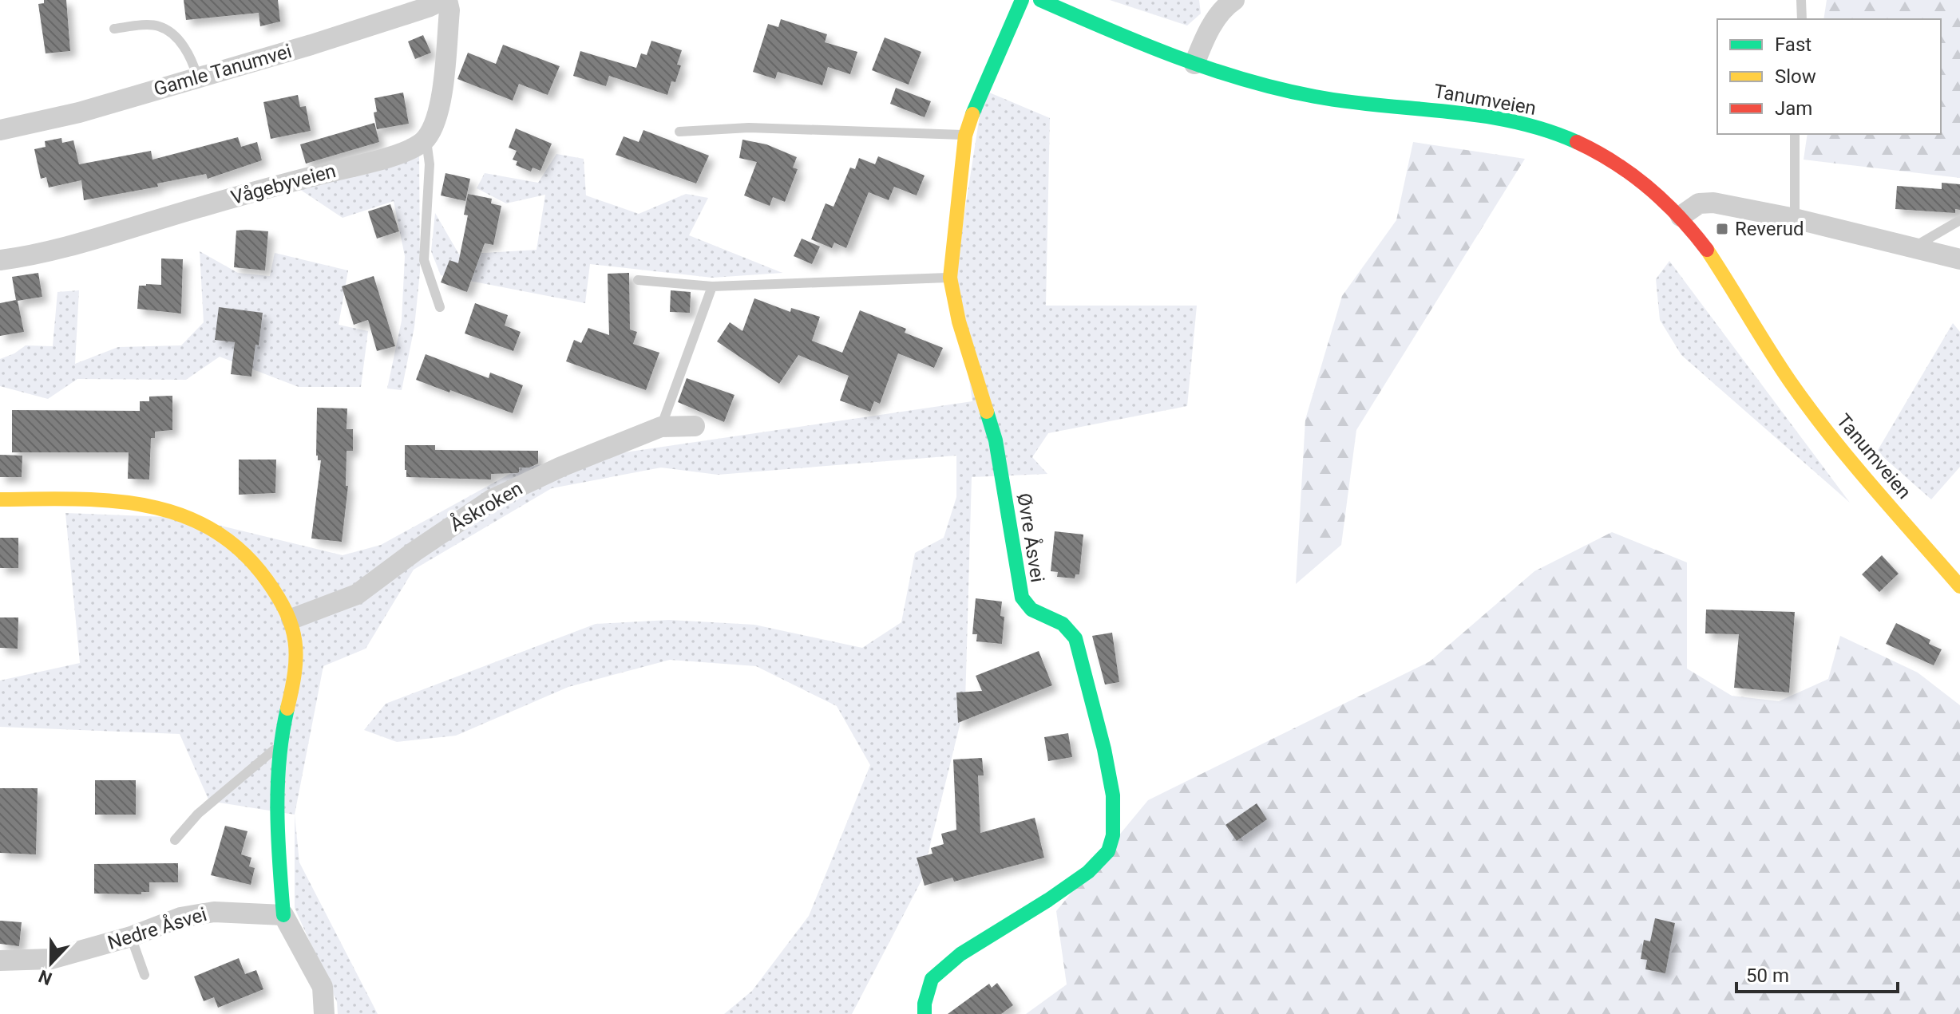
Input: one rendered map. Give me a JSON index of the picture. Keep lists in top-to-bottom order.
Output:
{
  "streets": {
    "street": [
      "Gamle Tanumvei",
      "Tanumveien",
      "Vågebyveien",
      "Åskroken",
      "Øvre Åsvei",
      "Nedre Åsvei"
    ]
  },
  "places": {
    "transit": ["Reverud"]
  },
  "legend": ["Fast", "Slow", "Jam"],
  "scale_bar": "50 m",
  "north": "bottom"
}
